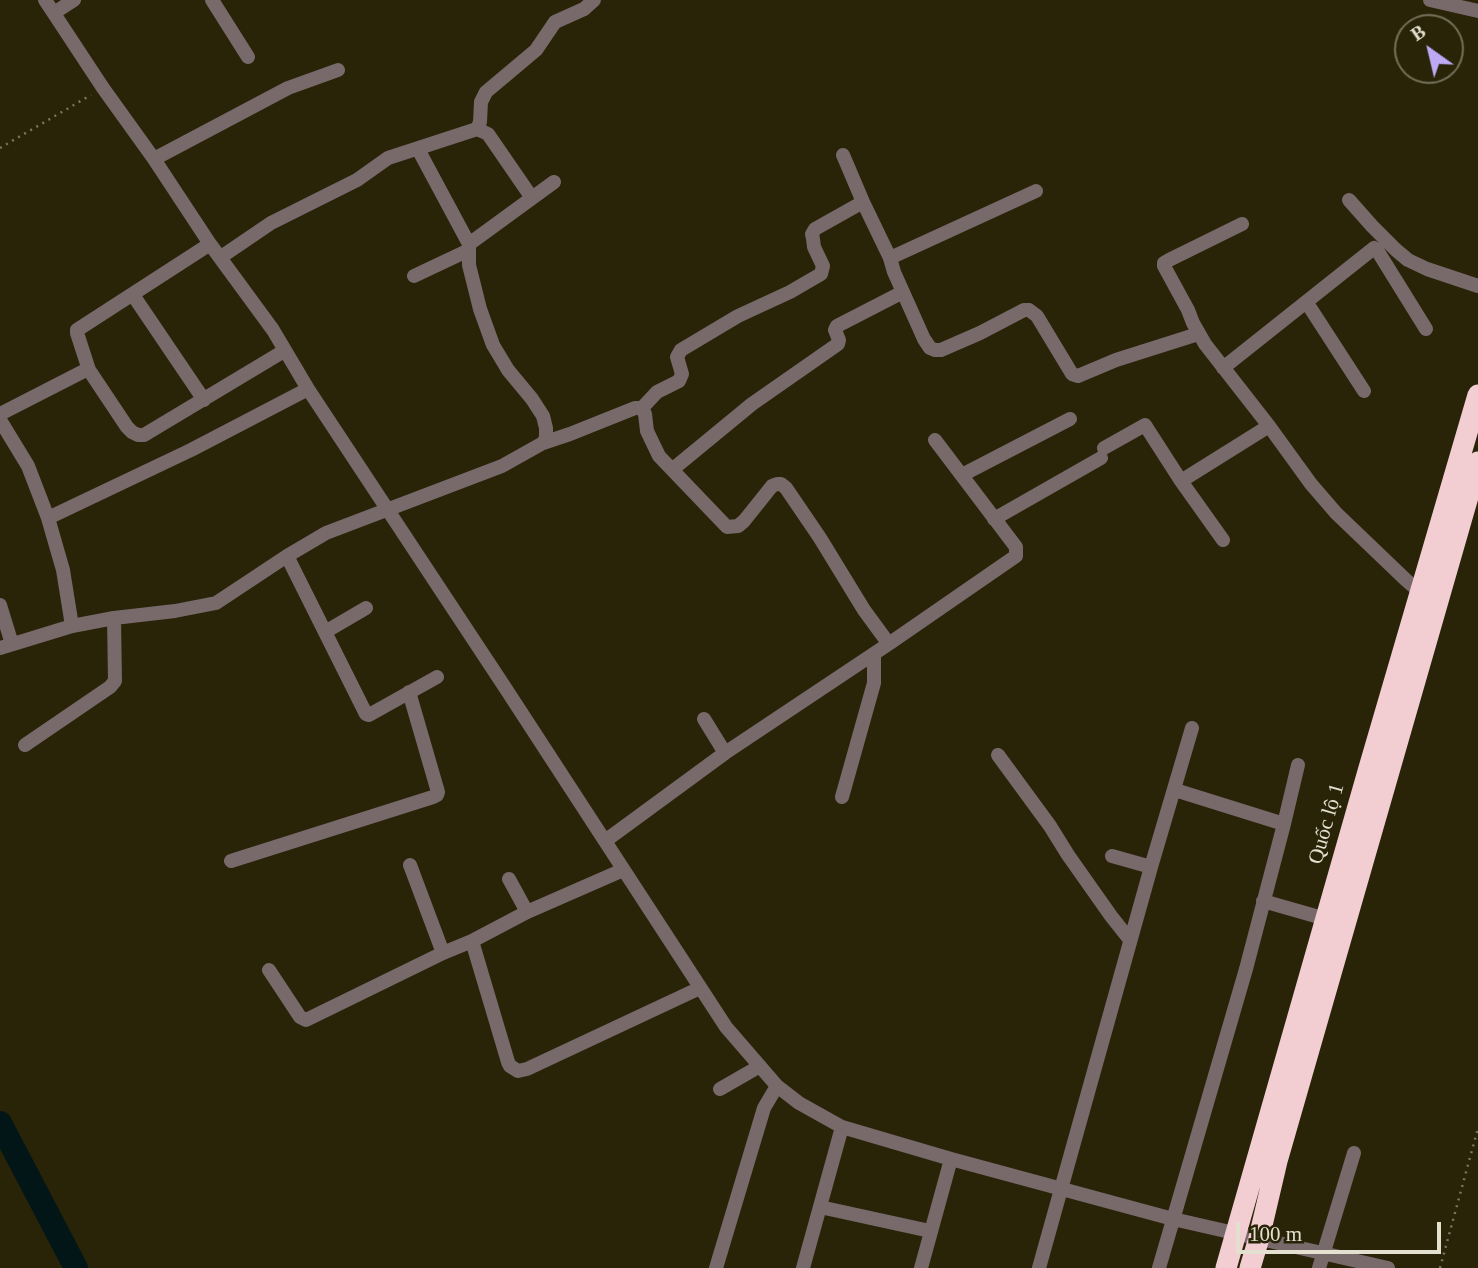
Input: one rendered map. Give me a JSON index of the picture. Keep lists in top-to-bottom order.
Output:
{
  "streets": {
    "highway": ["Quốc lộ 1"]
  },
  "scale_bar": "100 m",
  "north": "top left"
}
